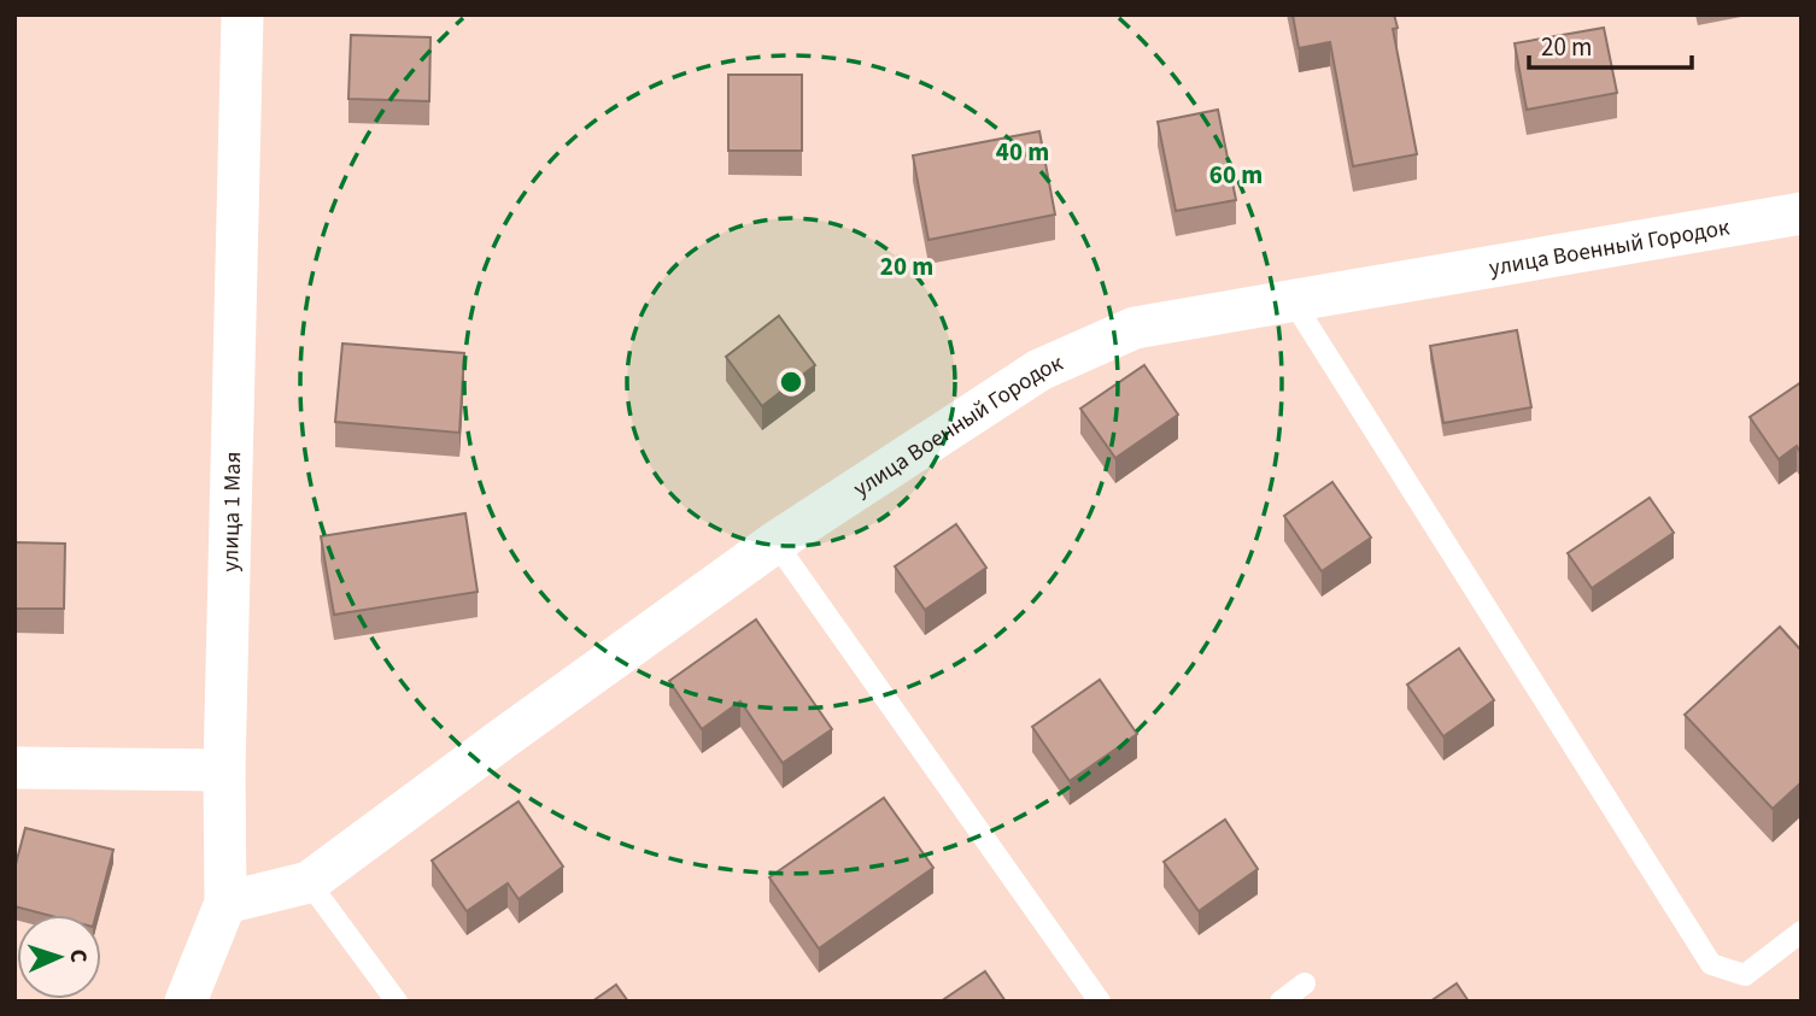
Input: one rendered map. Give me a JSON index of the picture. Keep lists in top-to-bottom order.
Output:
{
  "streets": {
    "street": ["улица Военный Городок", "улица 1 Мая"]
  },
  "crossings": [
    ["улица Военный Городок", "улица 1 Мая"]
  ],
  "scale_bar": "20 m",
  "north": "right",
  "rings": ["40 m", "60 m", "20 m"]
}
